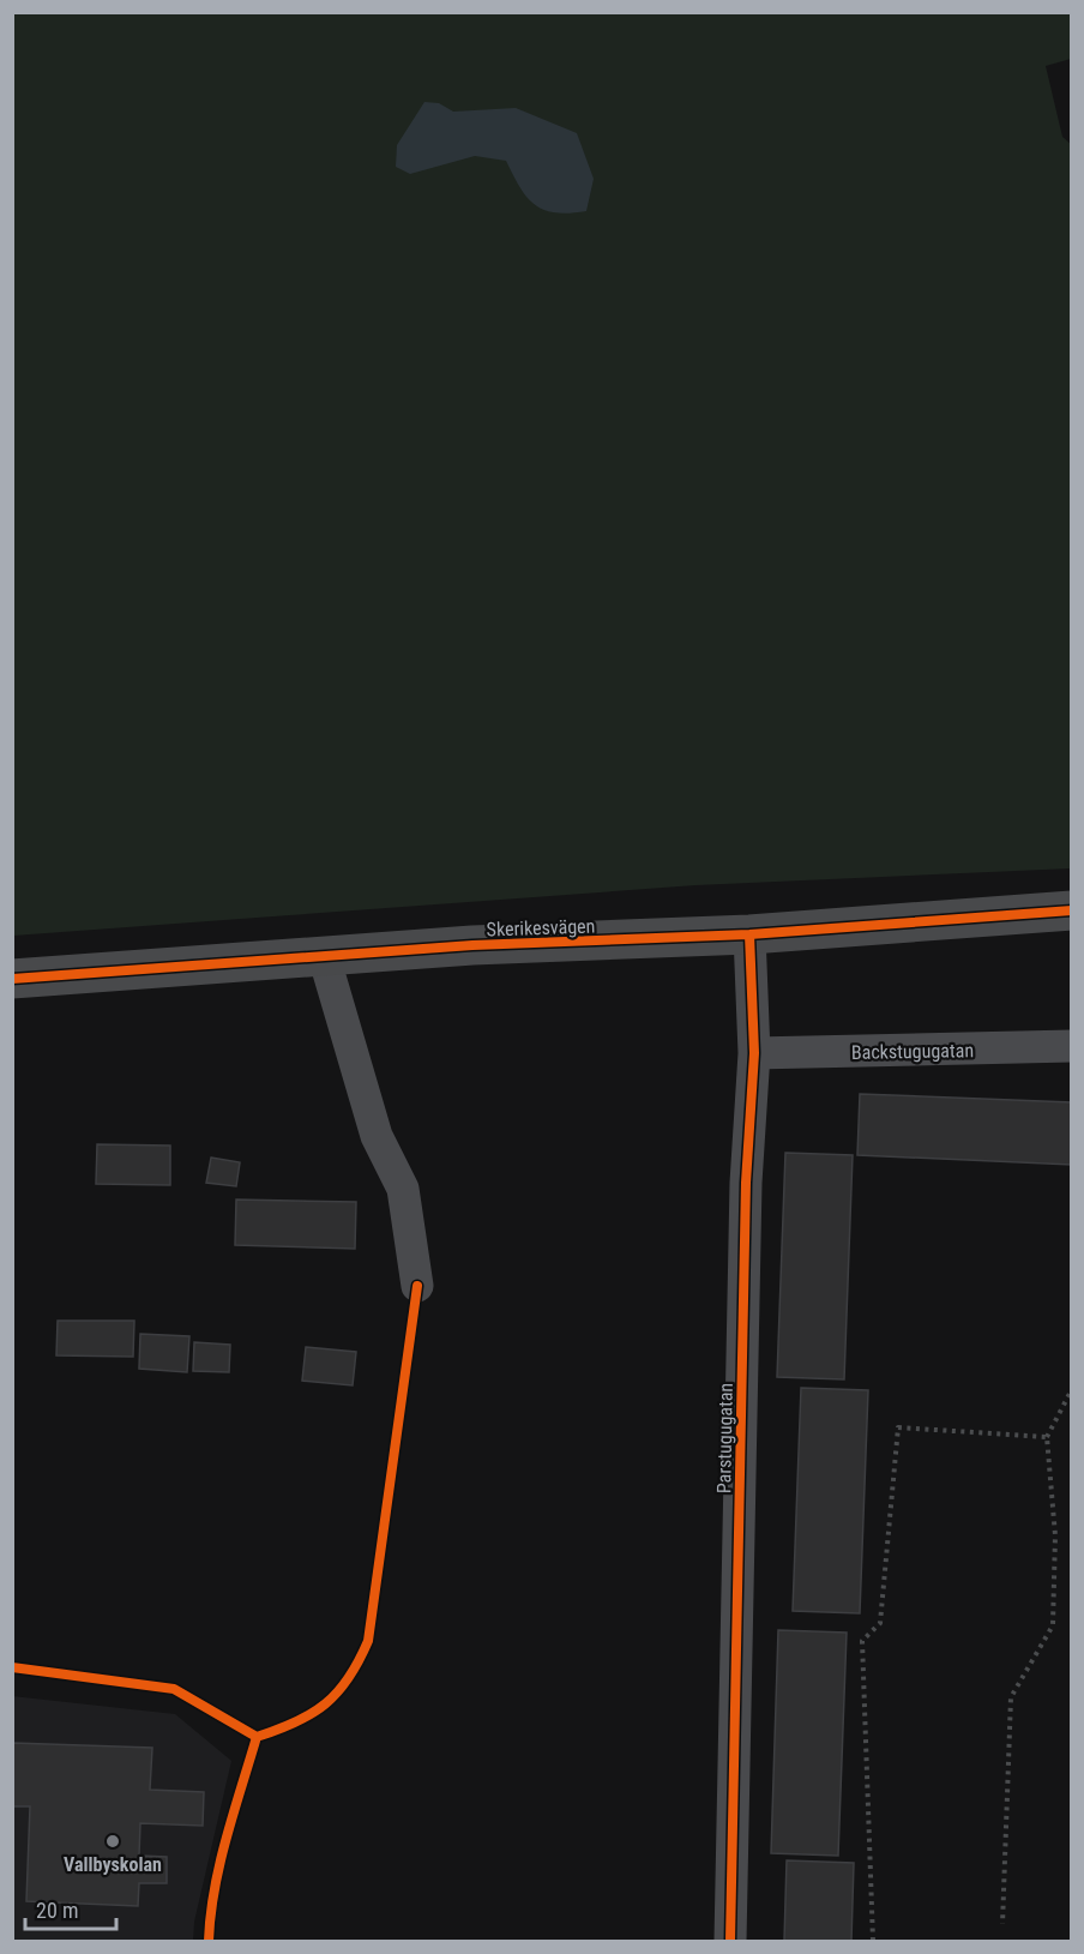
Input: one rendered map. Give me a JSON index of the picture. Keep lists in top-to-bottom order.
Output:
{
  "streets": {
    "street": ["Skerikesvägen", "Backstugugatan", "Parstugugatan"]
  },
  "crossings": [
    ["Skerikesvägen", "Parstugugatan"],
    ["Backstugugatan", "Parstugugatan"]
  ],
  "places": ["Vallbyskolan"],
  "scale_bar": "20 m"
}
